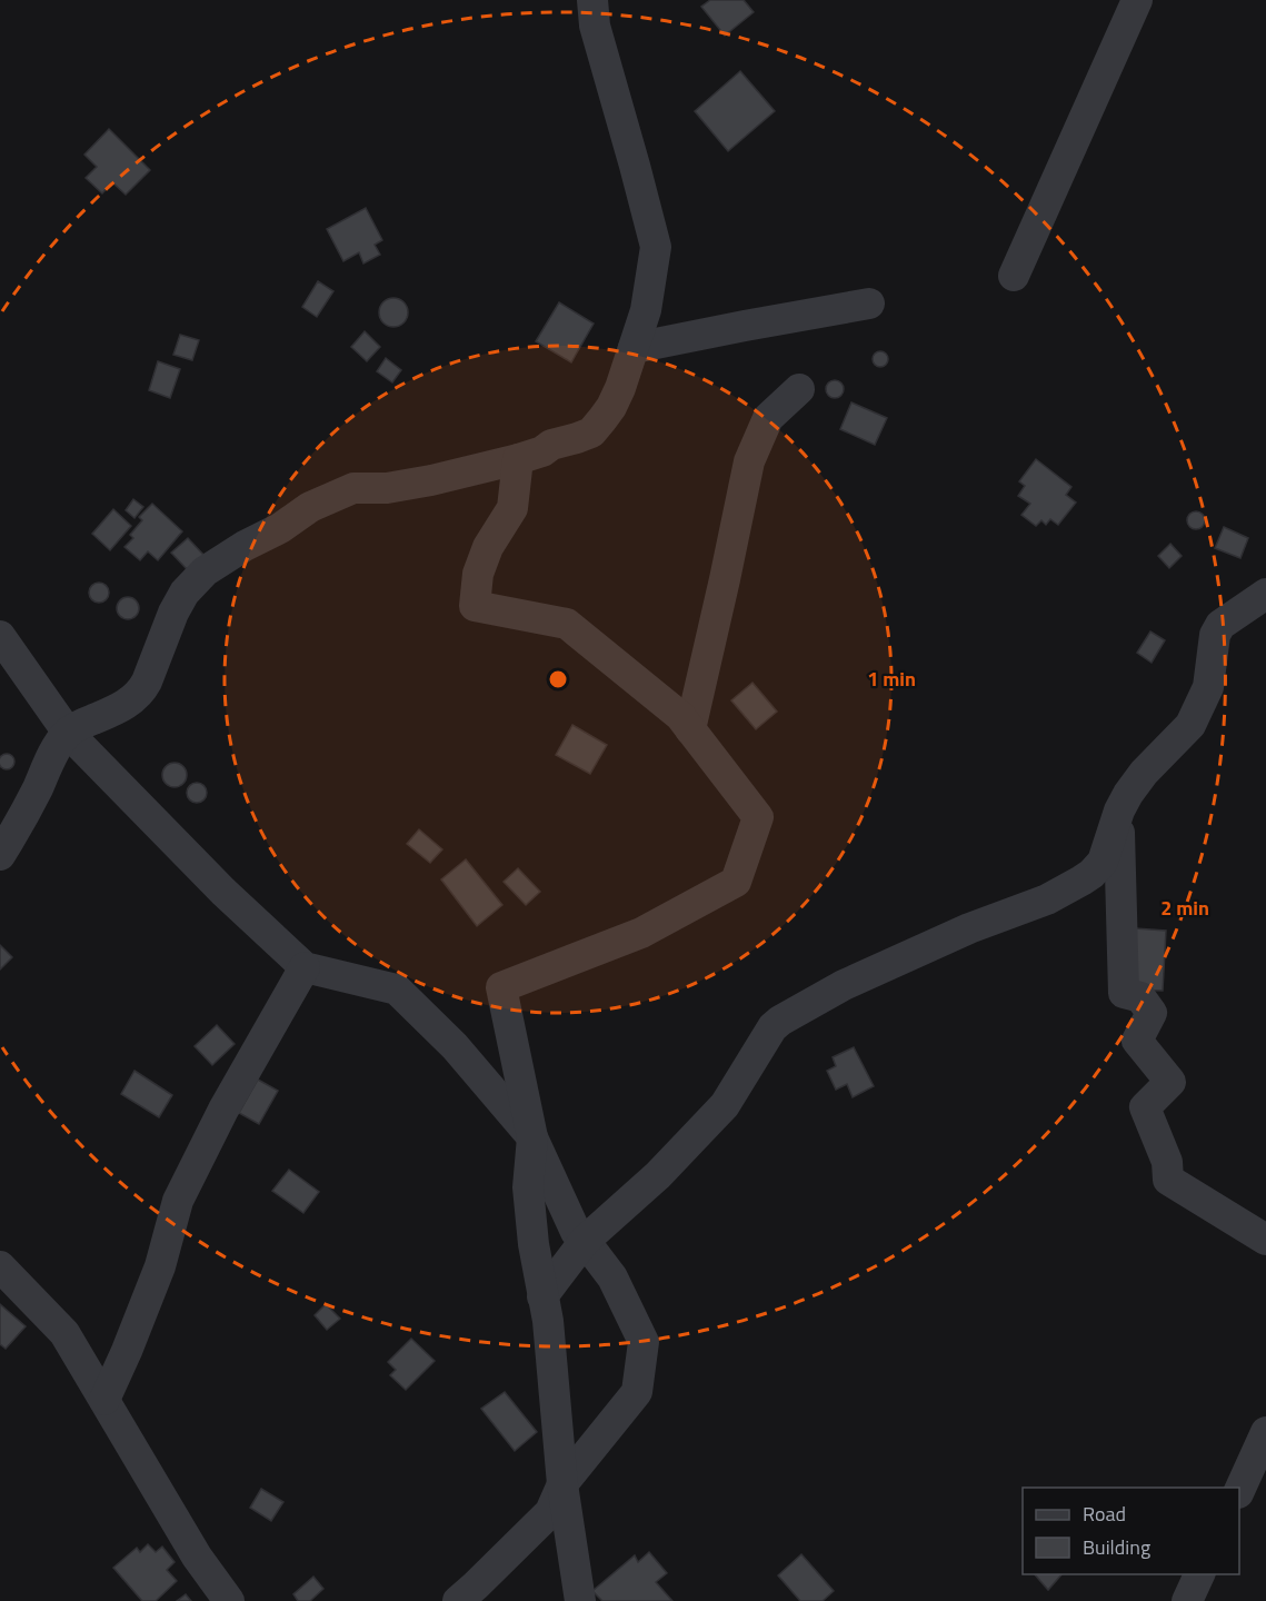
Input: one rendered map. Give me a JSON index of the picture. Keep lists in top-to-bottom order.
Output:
{
  "legend": ["Road", "Building"],
  "rings": ["1 min", "2 min"]
}
